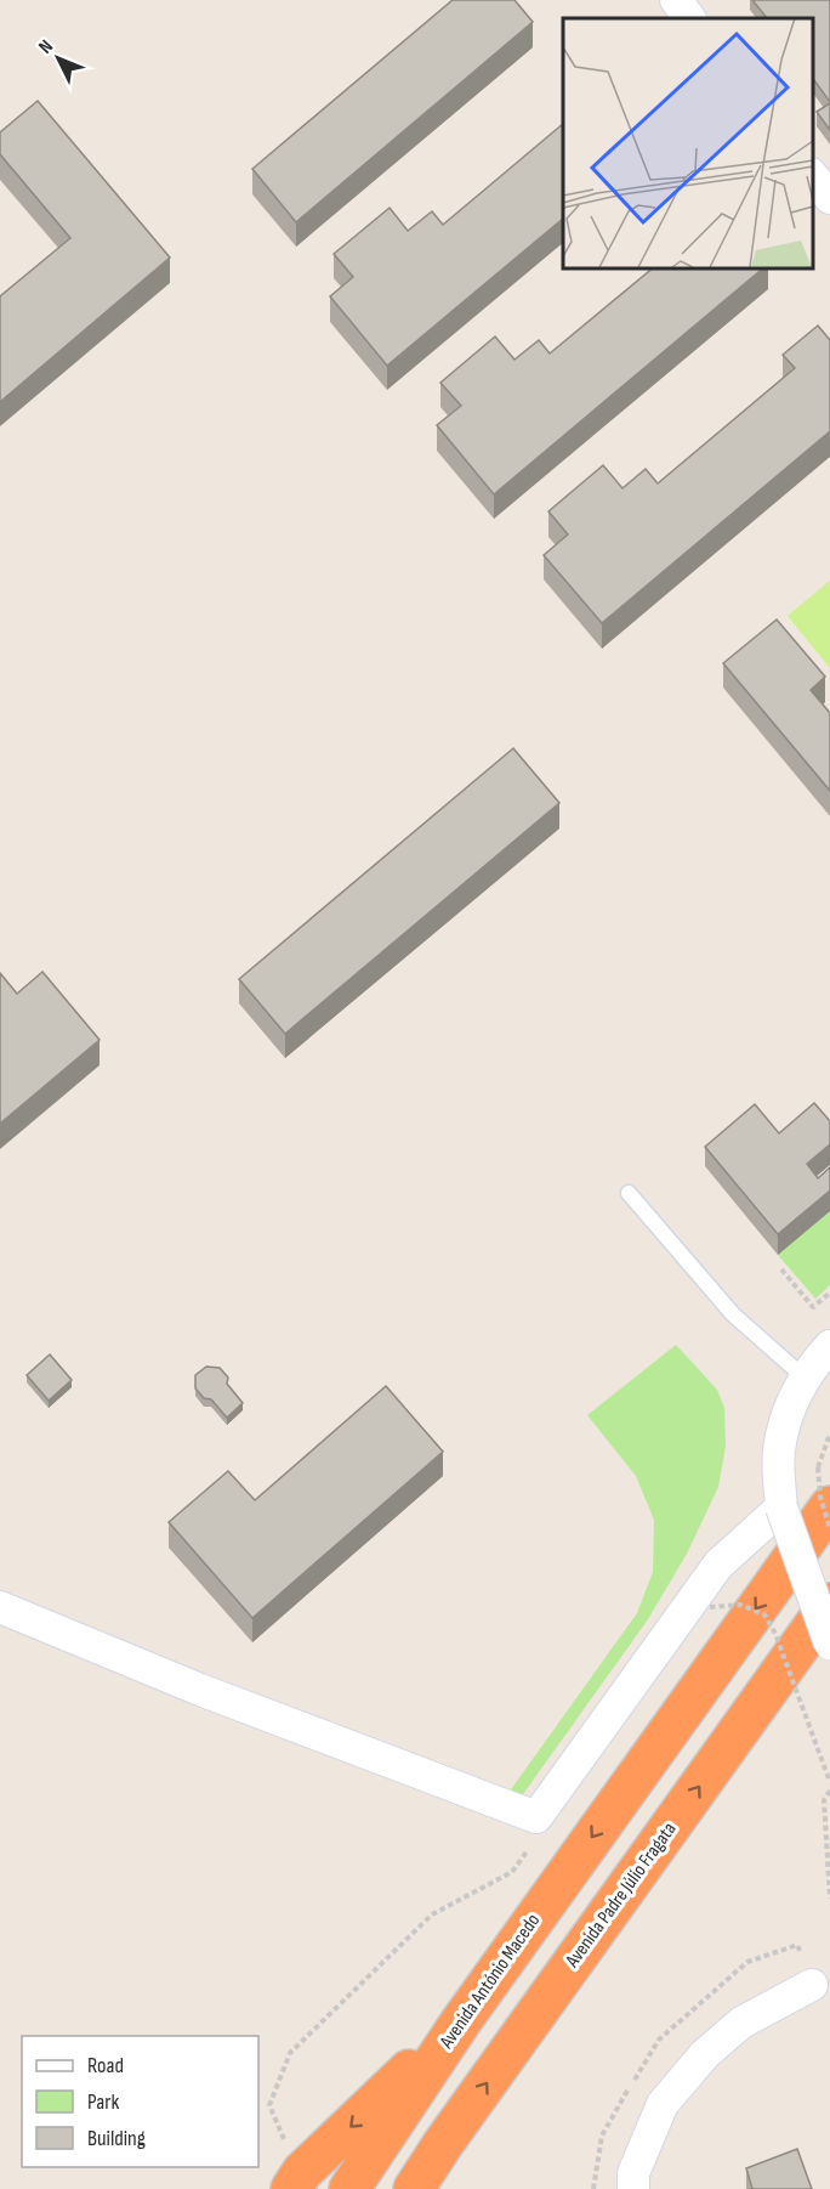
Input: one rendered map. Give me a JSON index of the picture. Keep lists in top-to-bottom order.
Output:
{
  "streets": {
    "highway": ["Avenida Padre Júlio Fragata", "Avenida António Macedo"]
  },
  "one_way": ["Avenida Padre Júlio Fragata", "Avenida António Macedo"],
  "legend": ["Road", "Park", "Building"],
  "north": "top left"
}
